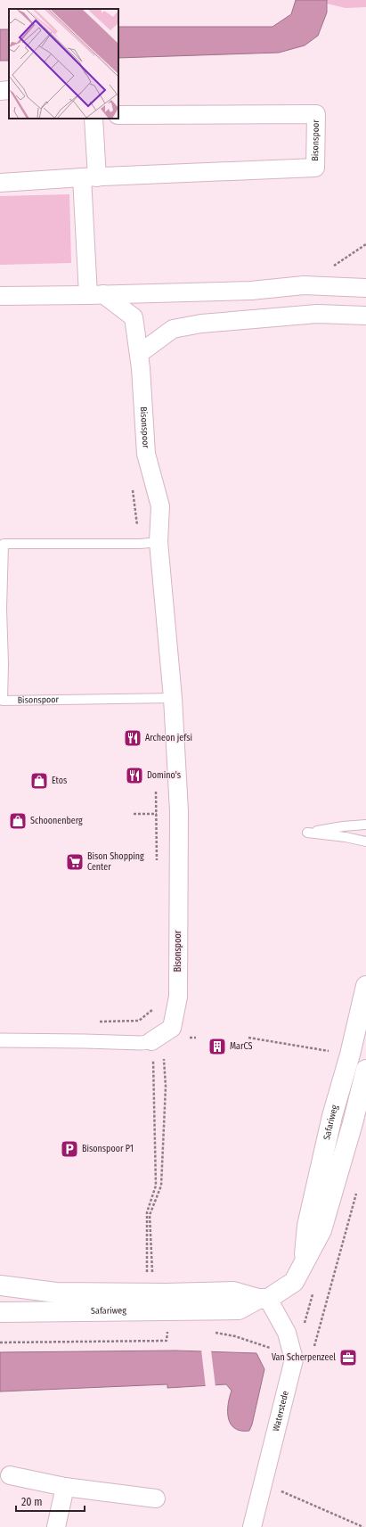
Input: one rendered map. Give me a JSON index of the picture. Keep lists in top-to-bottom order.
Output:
{
  "streets": {
    "street": ["Bisonspoor", "Safariweg", "Waterstede"]
  },
  "crossings": [
    ["Safariweg", "Waterstede"]
  ],
  "places": {
    "restaurant": ["Archeon jefsi", "Domino's"],
    "shop": ["Etos", "Schoonenberg"],
    "supermarket": ["Bison Shopping Center"],
    "building": ["MarCS"],
    "parking": ["Bisonspoor P1"],
    "office": ["Van Scherpenzeel"]
  },
  "scale_bar": "20 m"
}
